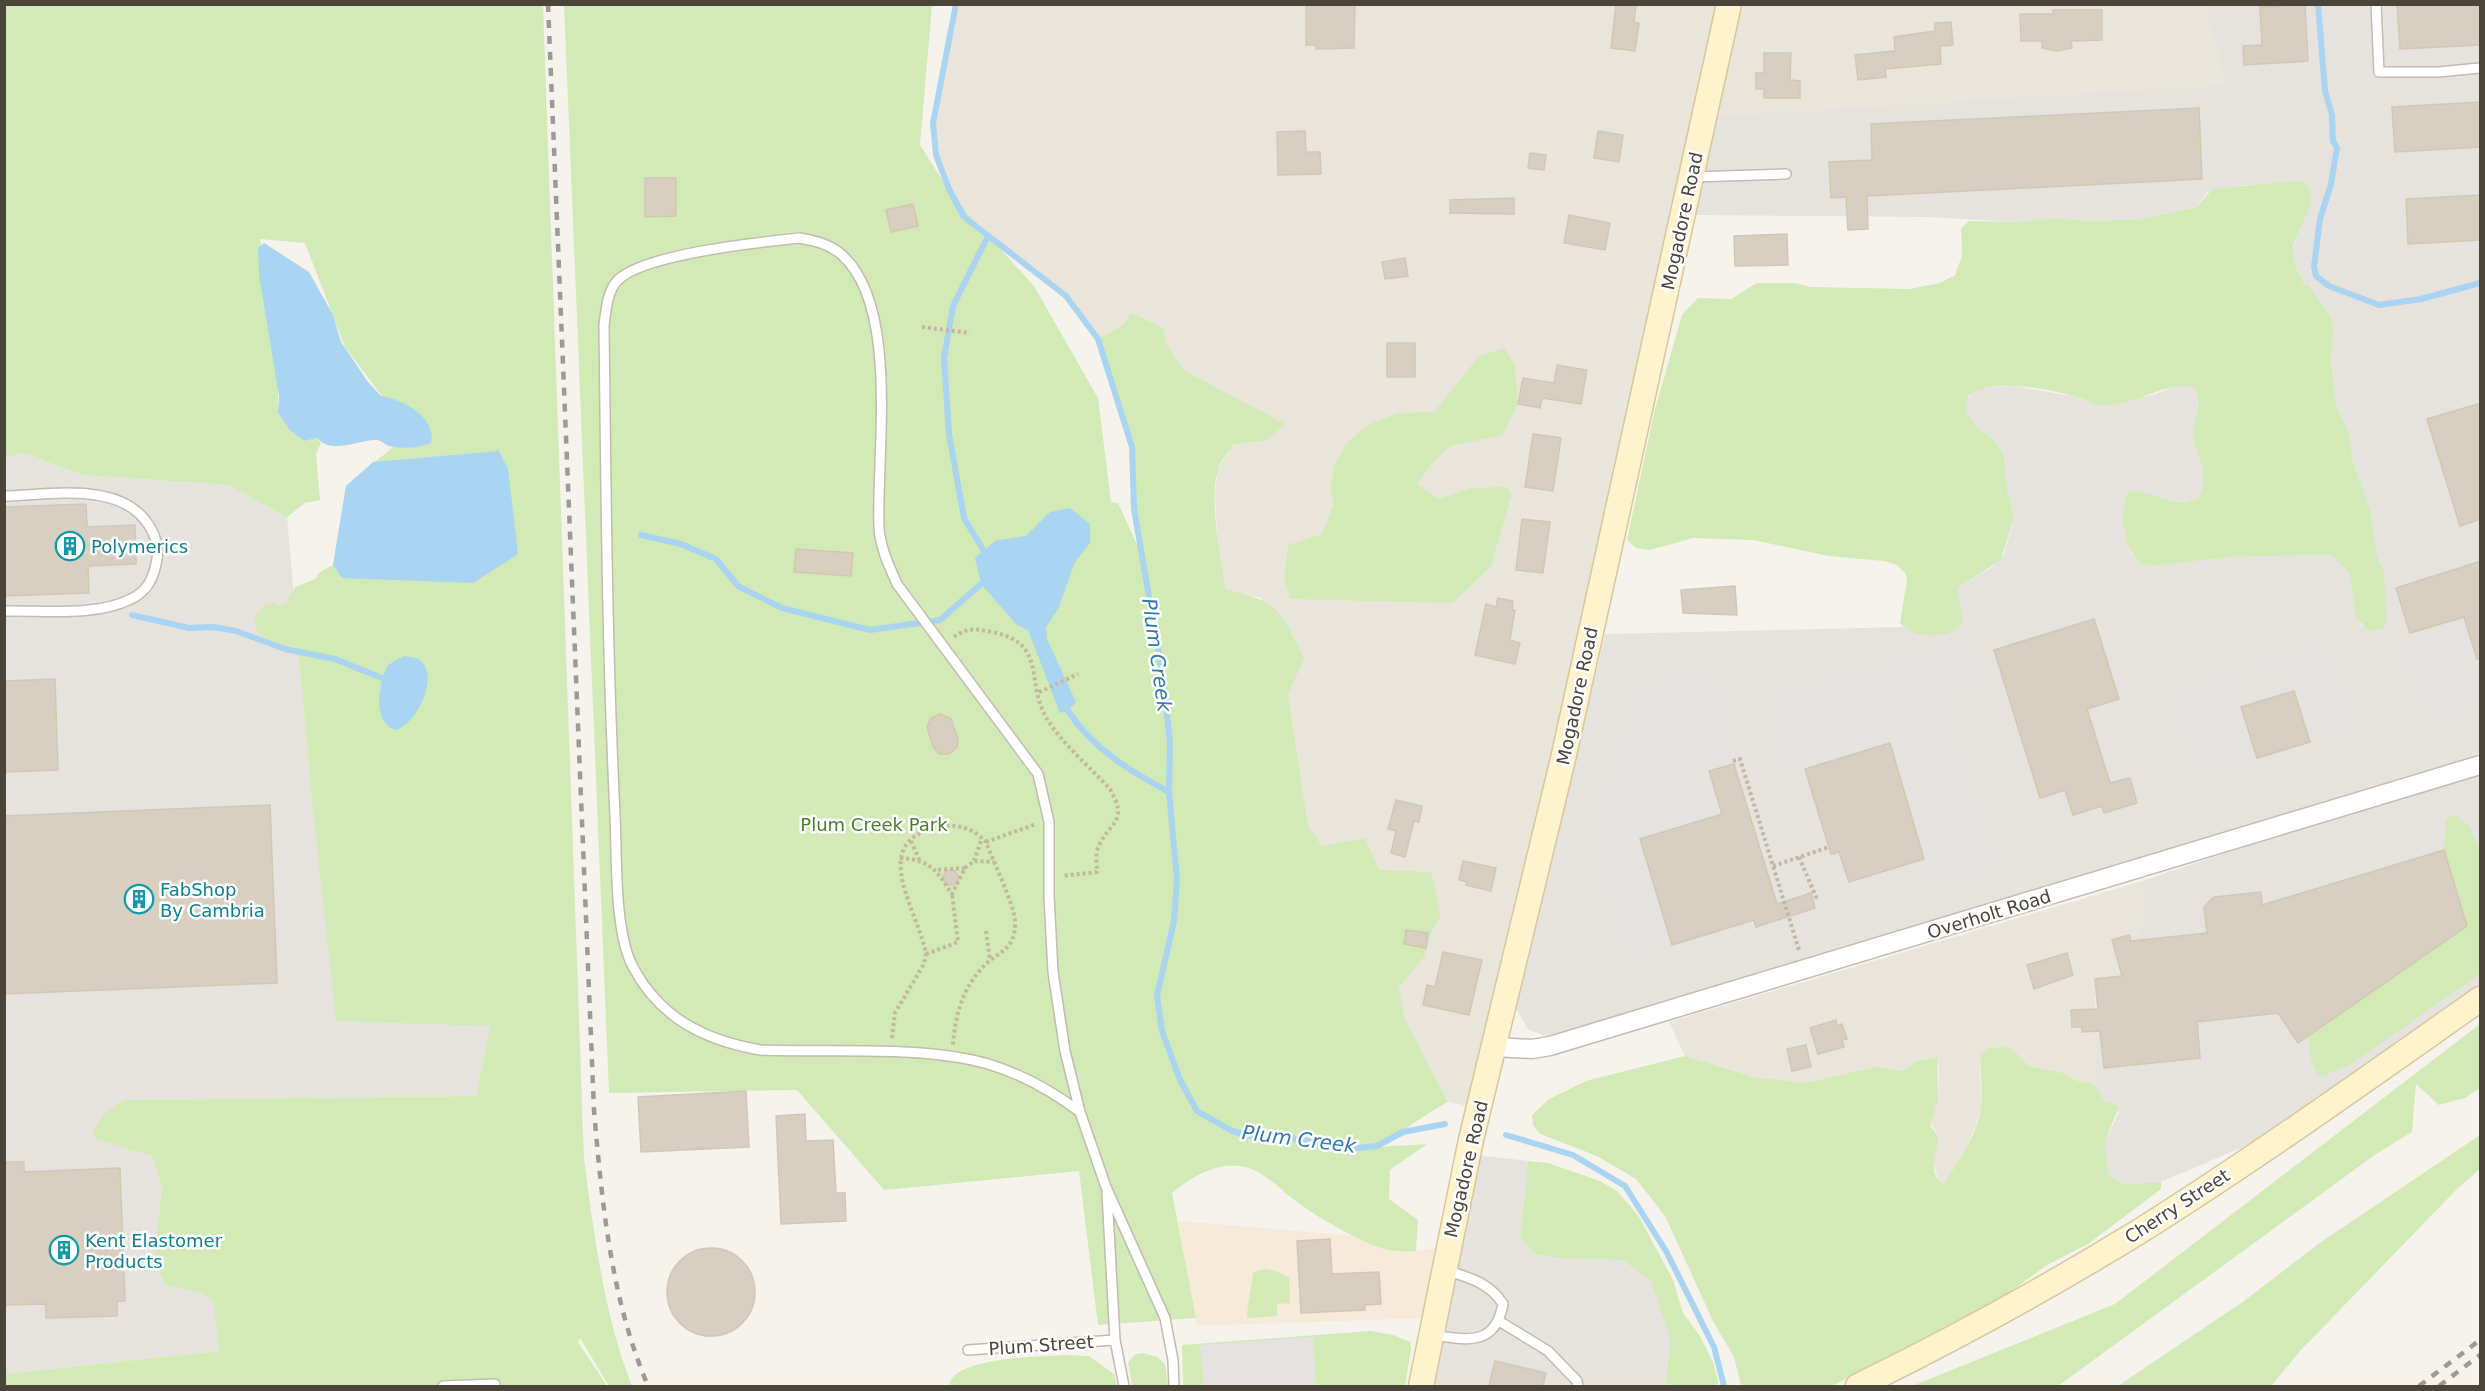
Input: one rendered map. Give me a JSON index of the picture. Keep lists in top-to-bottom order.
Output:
{
  "streets": {
    "street": ["Mogadore Road", "Overholt Road", "Cherry Street"],
    "lane": ["Plum Street"]
  },
  "crossings": [
    ["Mogadore Road", "Overholt Road"]
  ],
  "water": ["Plum Creek"],
  "parks": ["Plum Creek Park"],
  "places": {
    "building": ["Polymerics", "FabShop By Cambria", "Kent Elastomer Products"]
  }
}
